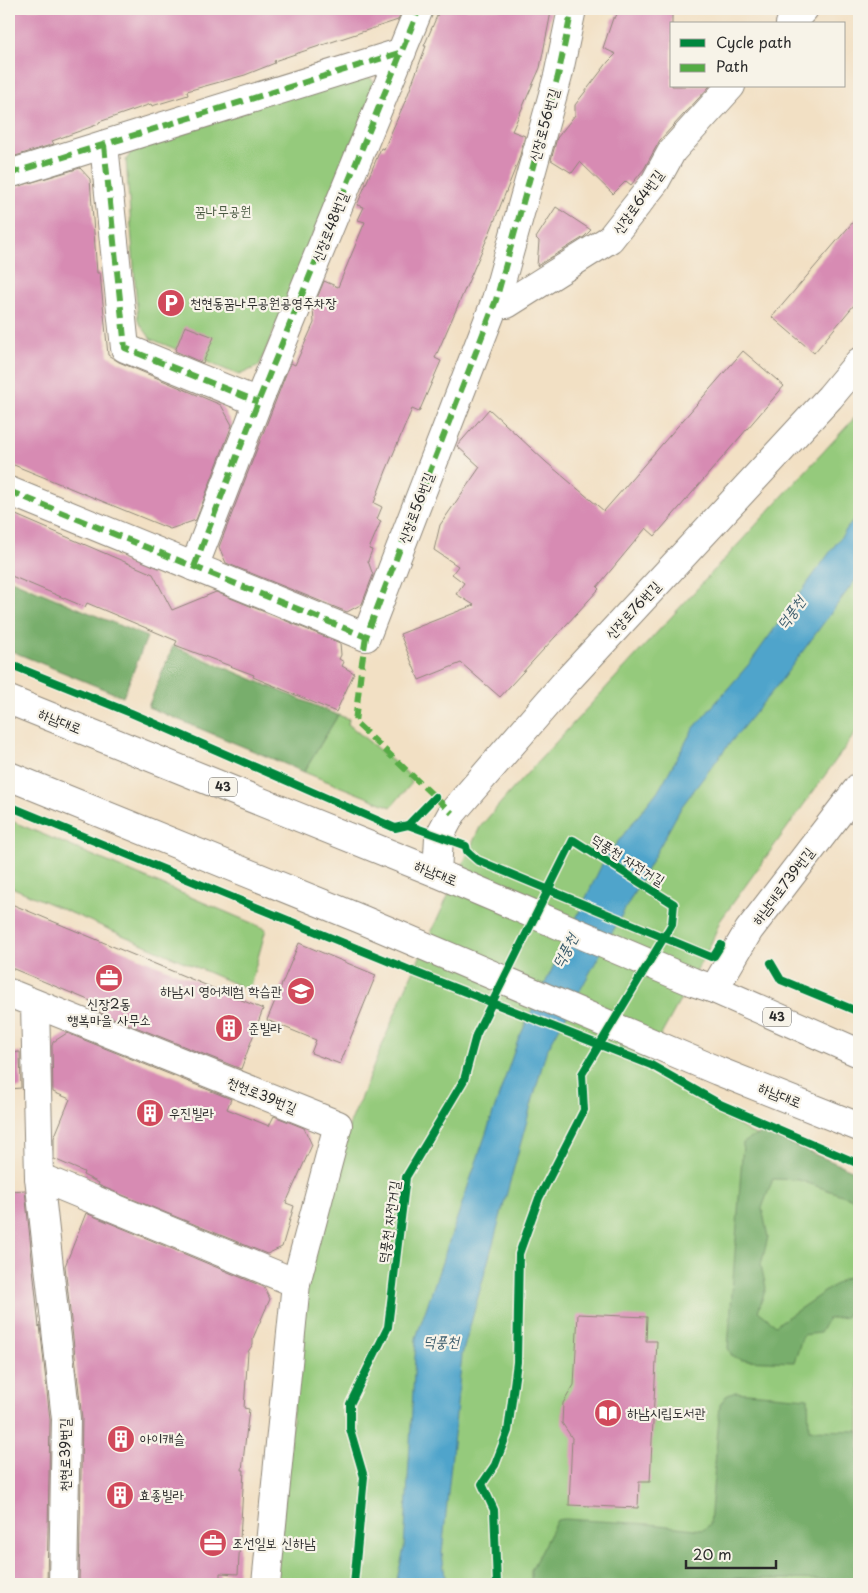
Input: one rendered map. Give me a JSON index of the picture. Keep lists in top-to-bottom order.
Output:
{
  "streets": {
    "street": [
      "신장로56번길",
      "신장로64번길",
      "신장로48번길",
      "신장로76번길",
      "하남대로",
      "43",
      "하남대로739번길",
      "천현로39번길"
    ],
    "cycle path": ["덕풍천 자전거길"]
  },
  "crossings": [
    ["신장로56번길", "신장로64번길"],
    ["신장로56번길", "신장로48번길"],
    ["신장로76번길", "하남대로"],
    ["하남대로", "하남대로739번길"]
  ],
  "water": ["덕풍천"],
  "parks": ["꿈나무공원"],
  "places": {
    "parking": ["천현동꿈나무공원공영주차장"],
    "office": ["신장2동 행복마을 사무소", "조선일보 신하남"],
    "school or university": ["하남시 영어체험 학습관"],
    "building": [
      "준빌라",
      "우진빌라",
      "아이캐슬",
      "효종빌라"
    ],
    "library": ["하남시립도서관"]
  },
  "legend": ["Cycle path", "Path"],
  "scale_bar": "20 m"
}
